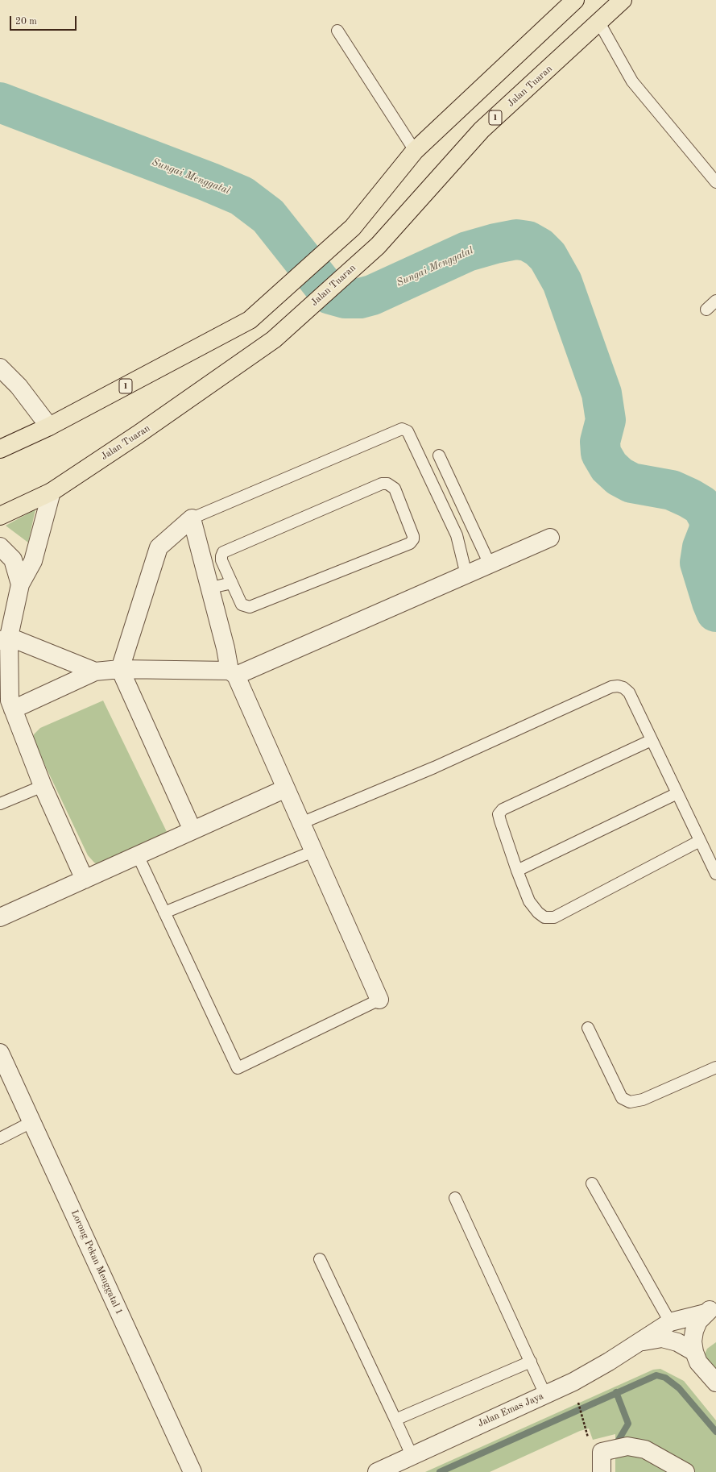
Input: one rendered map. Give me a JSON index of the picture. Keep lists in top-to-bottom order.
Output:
{
  "streets": {
    "main road": ["Jalan Tuaran", "1"],
    "street": ["Lorong Pekan Menggatal 1", "Jalan Emas Jaya"]
  },
  "water": ["Sungai Menggatal"],
  "scale_bar": "20 m"
}
